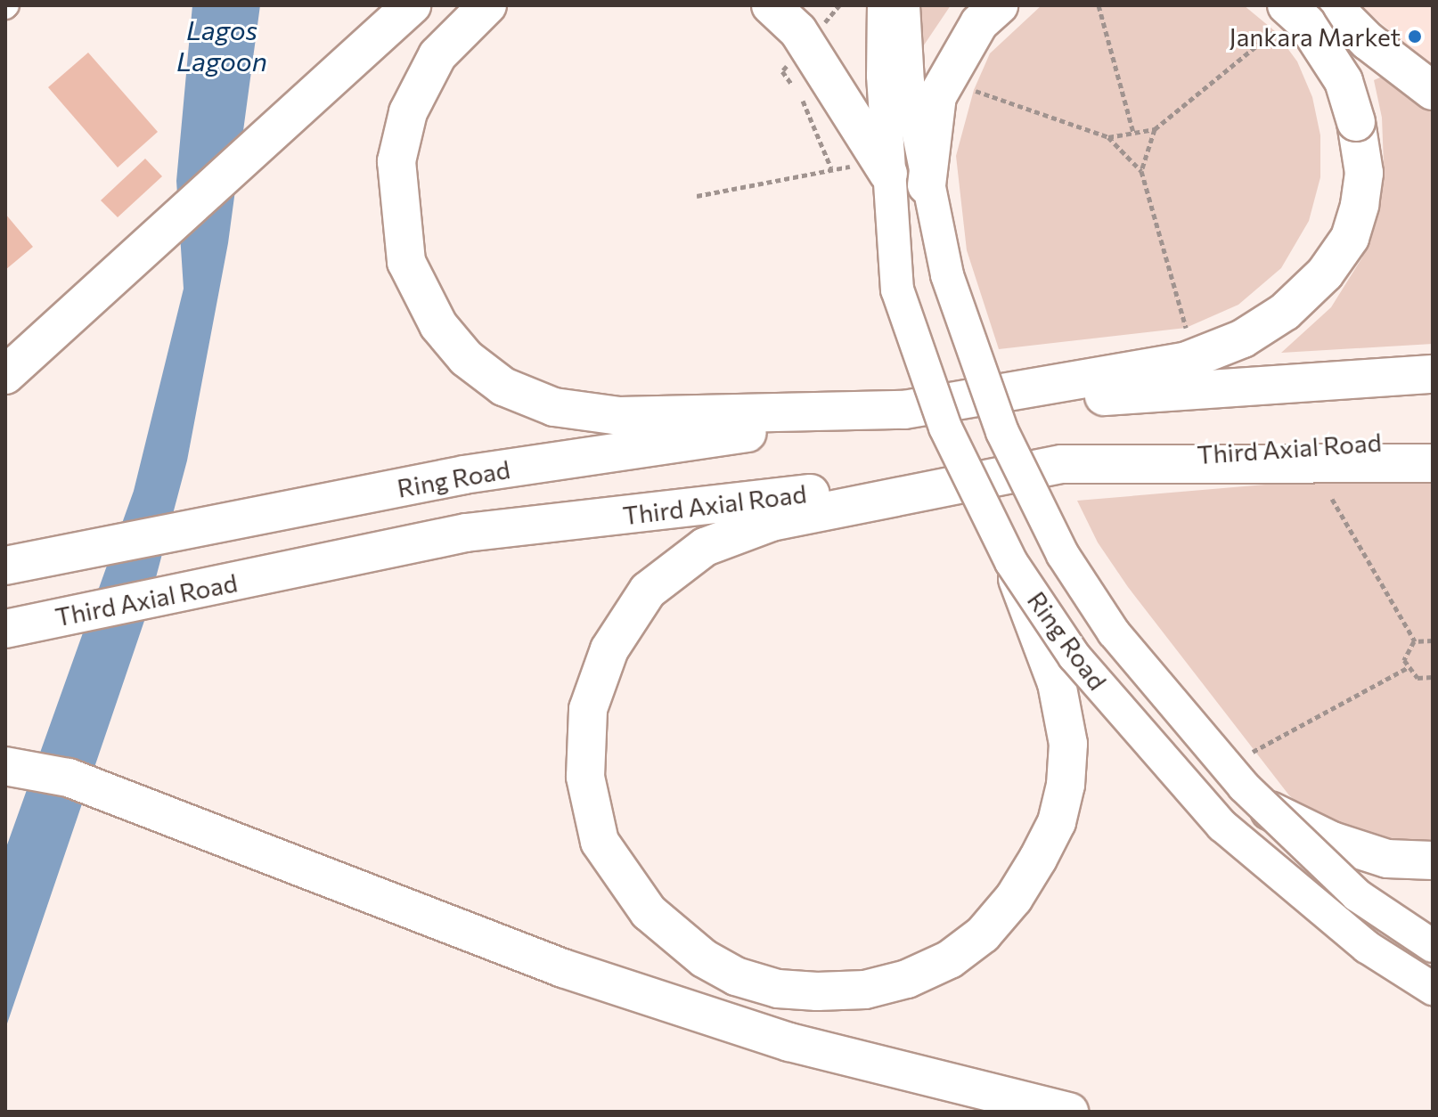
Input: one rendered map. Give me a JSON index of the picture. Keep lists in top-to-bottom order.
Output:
{
  "streets": {
    "highway": ["Third Axial Road", "Ring Road"]
  },
  "water": ["Lagos Lagoon"],
  "places": ["Jankara Market"]
}
